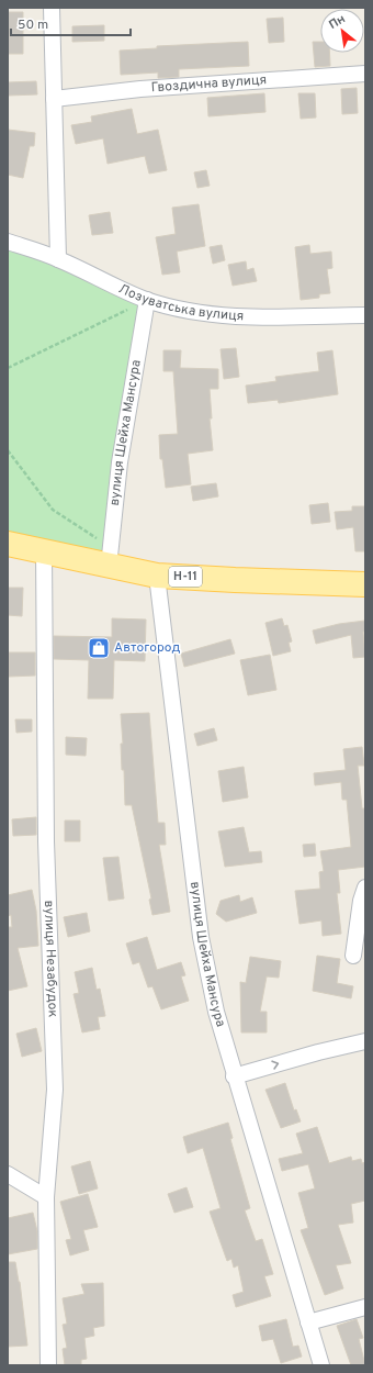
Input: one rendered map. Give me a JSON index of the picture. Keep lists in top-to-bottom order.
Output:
{
  "streets": {
    "main road": ["Н-11"],
    "street": [
      "Гвоздична вулиця",
      "Лозуватська вулиця",
      "вулиця Шейха Мансура",
      "вулиця Незабудок"
    ]
  },
  "crossings": [
    ["Лозуватська вулиця", "вулиця Шейха Мансура"],
    ["вулиця Шейха Мансура", "Н-11"],
    ["Н-11", "вулиця Незабудок"]
  ],
  "places": {
    "shop": ["Автогород"]
  },
  "scale_bar": "50 m",
  "north": "top left"
}
